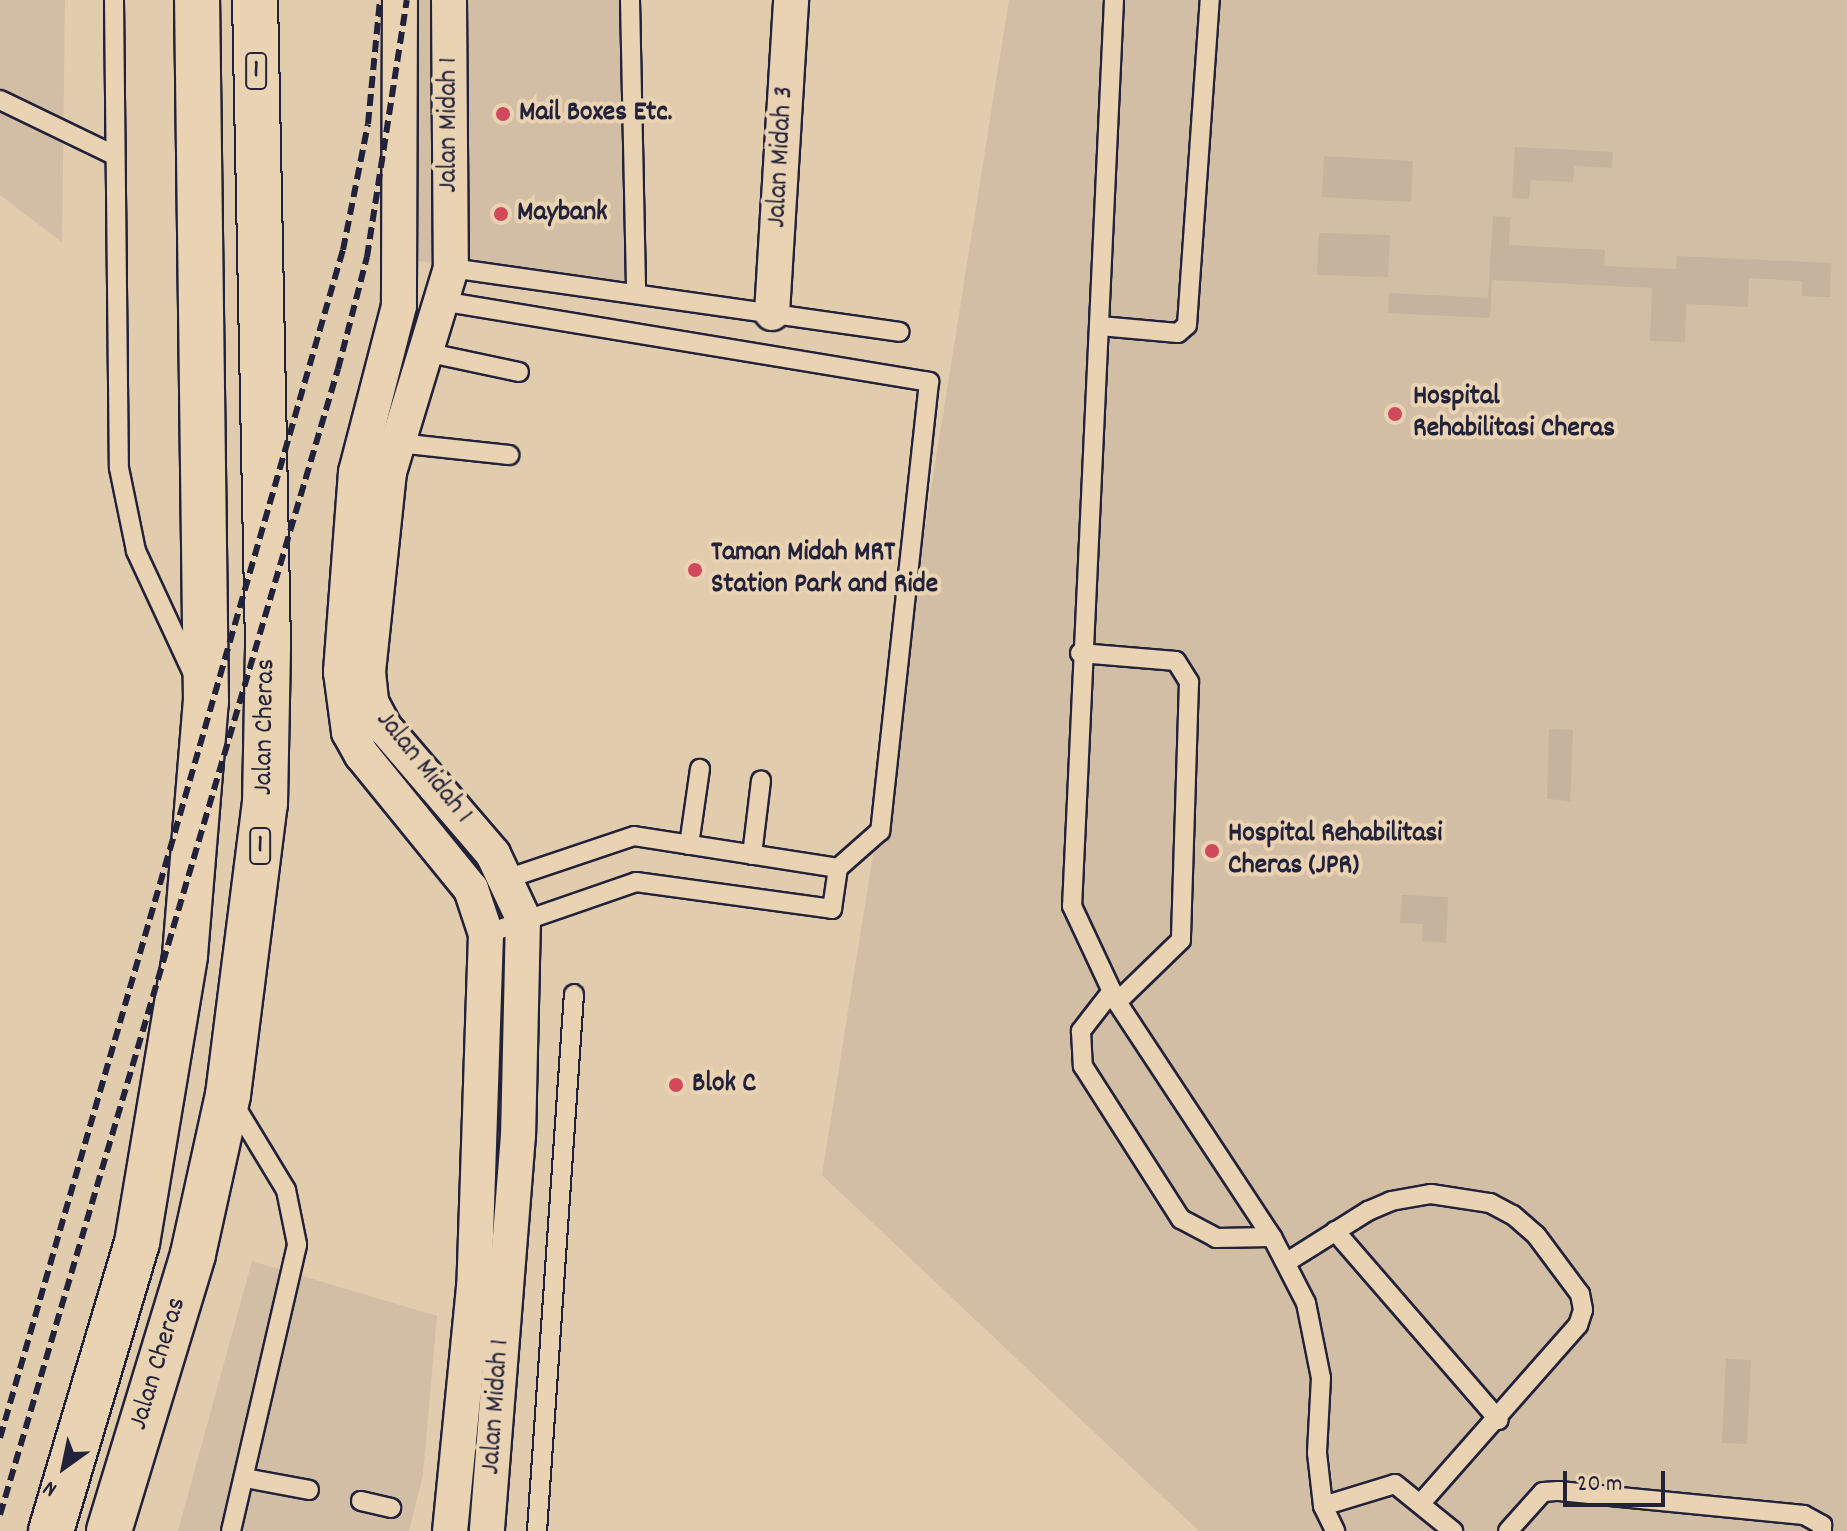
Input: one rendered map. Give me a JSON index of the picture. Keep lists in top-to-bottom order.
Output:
{
  "streets": {
    "highway": ["1", "Jalan Cheras"],
    "street": ["Jalan Midah 1", "Jalan Midah 3"]
  },
  "places": [
    "Mail Boxes Etc.",
    "Maybank",
    "Hospital Rehabilitasi Cheras",
    "Taman Midah MRT Station Park and Ride",
    "Hospital Rehabilitasi Cheras (JPR)",
    "Blok C"
  ],
  "scale_bar": "20 m",
  "north": "bottom left"
}
